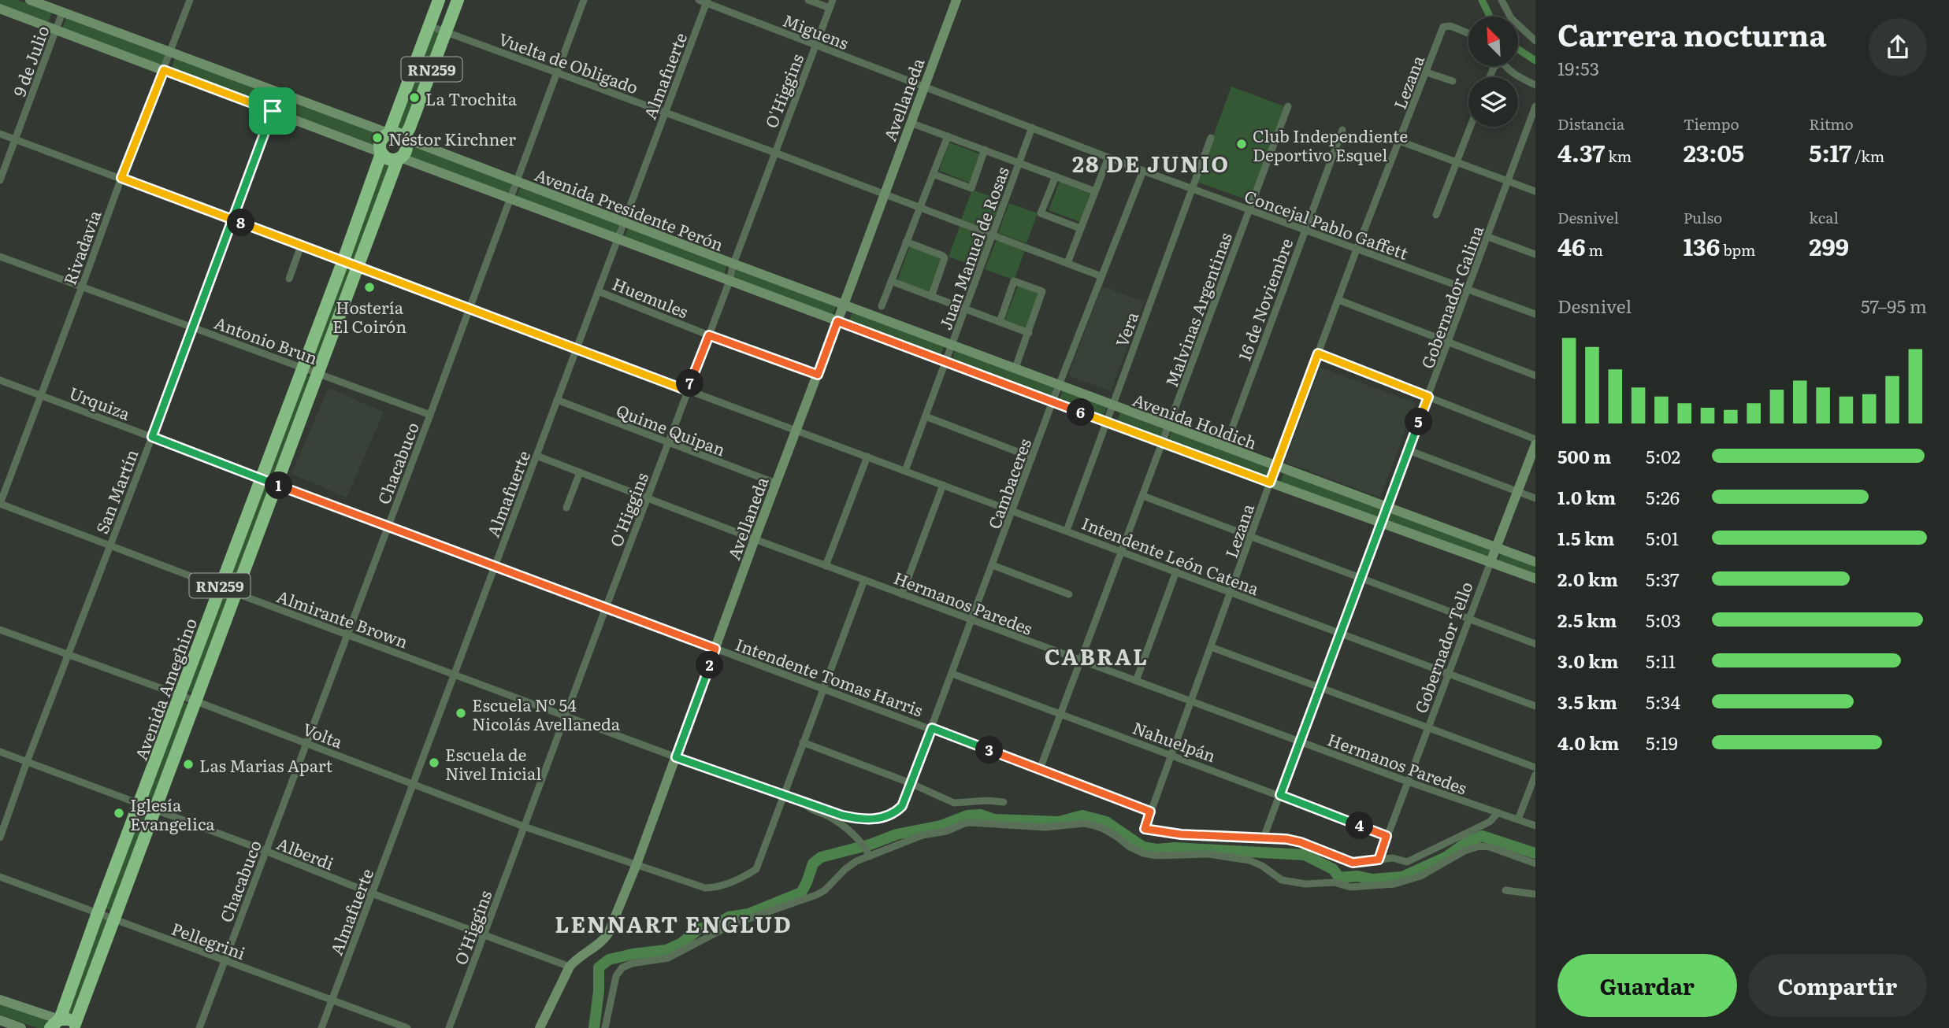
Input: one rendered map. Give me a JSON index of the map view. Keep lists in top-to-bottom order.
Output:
{
  "streets": {
    "highway": ["RN259", "Avenida Ameghino"],
    "street": [
      "Miguens",
      "9 de Julio",
      "Vuelta de Obligado",
      "Almafuerte",
      "Lezana",
      "O'Higgins",
      "Avellaneda",
      "Avenida Presidente Perón",
      "Concejal Pablo Gaffett",
      "Rivadavia",
      "Juan Manuel de Rosas",
      "Huemules",
      "Gobernador Galina",
      "16 de Noviembre",
      "Malvinas Argentinas",
      "Vera",
      "Antonio Brun",
      "Urquiza",
      "Avenida Holdich",
      "Quime Quipan",
      "Chacabuco",
      "Cambaceres",
      "San Martín",
      "Intendente León Catena",
      "Hermanos Paredes",
      "Almirante Brown",
      "Gobernador Tello",
      "Intendente Tomas Harris",
      "Volta",
      "Nahuelpán",
      "Alberdi",
      "Pellegrini"
    ]
  },
  "crossings": [
    ["Miguens", "Almafuerte"],
    ["Miguens", "O'Higgins"],
    ["Miguens", "Avellaneda"],
    ["Miguens", "Concejal Pablo Gaffett"],
    ["9 de Julio", "Intendente León Catena"],
    ["Vuelta de Obligado", "RN259"],
    ["Vuelta de Obligado", "Almafuerte"],
    ["Vuelta de Obligado", "O'Higgins"],
    ["Vuelta de Obligado", "Avellaneda"],
    ["Vuelta de Obligado", "Juan Manuel de Rosas"],
    ["Vuelta de Obligado", "Chacabuco"],
    ["Vuelta de Obligado", "Cambaceres"],
    ["RN259", "Avenida Presidente Perón"],
    ["RN259", "Avenida Ameghino"],
    ["Almafuerte", "Avenida Presidente Perón"],
    ["Almafuerte", "Huemules"],
    ["Almafuerte", "Urquiza"],
    ["Almafuerte", "Quime Quipan"],
    ["Almafuerte", "Intendente León Catena"],
    ["Almafuerte", "Almirante Brown"],
    ["Almafuerte", "Volta"],
    ["Almafuerte", "Alberdi"],
    ["Almafuerte", "Pellegrini"],
    ["Lezana", "Concejal Pablo Gaffett"],
    ["Lezana", "Gobernador Galina"],
    ["Lezana", "Avenida Holdich"],
    ["Lezana", "Intendente León Catena"],
    ["Lezana", "Hermanos Paredes"],
    ["Lezana", "Intendente Tomas Harris"],
    ["Lezana", "Nahuelpán"],
    ["O'Higgins", "Avenida Presidente Perón"],
    ["O'Higgins", "Huemules"],
    ["O'Higgins", "Urquiza"],
    ["O'Higgins", "Quime Quipan"],
    ["O'Higgins", "Intendente León Catena"],
    ["O'Higgins", "Almirante Brown"],
    ["O'Higgins", "Volta"],
    ["O'Higgins", "Alberdi"],
    ["Avellaneda", "Avenida Presidente Perón"],
    ["Avellaneda", "Concejal Pablo Gaffett"],
    ["Avellaneda", "Huemules"],
    ["Avellaneda", "Urquiza"],
    ["Avellaneda", "Avenida Holdich"],
    ["Avellaneda", "Quime Quipan"],
    ["Avellaneda", "Intendente León Catena"],
    ["Avellaneda", "Hermanos Paredes"],
    ["Avellaneda", "Almirante Brown"],
    ["Avellaneda", "Intendente Tomas Harris"],
    ["Avellaneda", "Volta"],
    ["Avellaneda", "Alberdi"],
    ["Avenida Presidente Perón", "Avenida Holdich"],
    ["Avenida Presidente Perón", "Chacabuco"],
    ["Avenida Presidente Perón", "Avenida Ameghino"],
    ["Concejal Pablo Gaffett", "Juan Manuel de Rosas"],
    ["Concejal Pablo Gaffett", "Gobernador Galina"],
    ["Concejal Pablo Gaffett", "16 de Noviembre"],
    ["Concejal Pablo Gaffett", "Malvinas Argentinas"],
    ["Concejal Pablo Gaffett", "Vera"],
    ["Concejal Pablo Gaffett", "Cambaceres"],
    ["Rivadavia", "Antonio Brun"],
    ["Rivadavia", "Urquiza"],
    ["Rivadavia", "Intendente León Catena"],
    ["Rivadavia", "Almirante Brown"],
    ["Juan Manuel de Rosas", "Avenida Holdich"],
    ["Juan Manuel de Rosas", "Intendente León Catena"],
    ["Gobernador Galina", "Avenida Holdich"],
    ["Gobernador Galina", "Intendente León Catena"],
    ["Gobernador Galina", "Hermanos Paredes"],
    ["Gobernador Galina", "Nahuelpán"],
    ["16 de Noviembre", "Avenida Holdich"],
    ["Malvinas Argentinas", "Avenida Holdich"],
    ["Malvinas Argentinas", "Intendente León Catena"],
    ["Malvinas Argentinas", "Hermanos Paredes"],
    ["Malvinas Argentinas", "Intendente Tomas Harris"],
    ["Malvinas Argentinas", "Nahuelpán"],
    ["Vera", "Avenida Holdich"],
    ["Vera", "Intendente León Catena"],
    ["Antonio Brun", "Chacabuco"],
    ["Antonio Brun", "San Martín"],
    ["Antonio Brun", "Avenida Ameghino"],
    ["Urquiza", "Chacabuco"],
    ["Urquiza", "San Martín"],
    ["Urquiza", "Intendente Tomas Harris"],
    ["Urquiza", "Avenida Ameghino"],
    ["Avenida Holdich", "Cambaceres"],
    ["Avenida Holdich", "Gobernador Tello"],
    ["Chacabuco", "Intendente León Catena"],
    ["Chacabuco", "Almirante Brown"],
    ["Chacabuco", "Volta"],
    ["Chacabuco", "Alberdi"],
    ["Chacabuco", "Pellegrini"],
    ["Cambaceres", "Intendente León Catena"],
    ["Cambaceres", "Hermanos Paredes"],
    ["Cambaceres", "Almirante Brown"],
    ["Cambaceres", "Intendente Tomas Harris"],
    ["Cambaceres", "Nahuelpán"],
    ["San Martín", "Intendente León Catena"],
    ["San Martín", "Almirante Brown"],
    ["San Martín", "Volta"],
    ["San Martín", "Alberdi"],
    ["Intendente León Catena", "Gobernador Tello"],
    ["Intendente León Catena", "Avenida Ameghino"],
    ["Hermanos Paredes", "Gobernador Tello"],
    ["Almirante Brown", "Avenida Ameghino"],
    ["Almirante Brown", "Volta"],
    ["Gobernador Tello", "Nahuelpán"],
    ["Avenida Ameghino", "Volta"],
    ["Avenida Ameghino", "Alberdi"],
    ["Avenida Ameghino", "Pellegrini"]
  ],
  "districts": ["28 DE JUNIO", "CABRAL", "LENNART ENGLUD"],
  "places": [
    "La Trochita",
    "Néstor Kirchner",
    "Club Independiente Deportivo Esquel",
    "Hostería El Coirón",
    "Escuela Nº 54 Nicolás Avellaneda",
    "Escuela de Nivel Inicial",
    "Las Marias Apart",
    "Iglesía Evangelica"
  ],
  "north": "top left",
  "page": {
    "heading": ["Carrera nocturna", "19:53"],
    "stats": [
      ["Distancia", "4.37 km"],
      ["Tiempo", "23:05"],
      ["Ritmo", "5:17 /km"],
      ["Desnivel", "46 m"],
      ["Pulso", "136 bpm"],
      ["kcal", "299"]
    ],
    "pins": [
      "8",
      "7",
      "6",
      "5",
      "1",
      "2",
      "3",
      "4"
    ],
    "chart": ["Desnivel", "57–95 m"],
    "list": [
      {
        "name": "500 m",
        "note": "5:02"
      },
      {
        "name": "1.0 km",
        "note": "5:26"
      },
      {
        "name": "1.5 km",
        "note": "5:01"
      },
      {
        "name": "2.0 km",
        "note": "5:37"
      },
      {
        "name": "2.5 km",
        "note": "5:03"
      },
      {
        "name": "3.0 km",
        "note": "5:11"
      },
      {
        "name": "3.5 km",
        "note": "5:34"
      },
      {
        "name": "4.0 km",
        "note": "5:19"
      }
    ],
    "buttons": ["Guardar", "Compartir"]
  }
}
